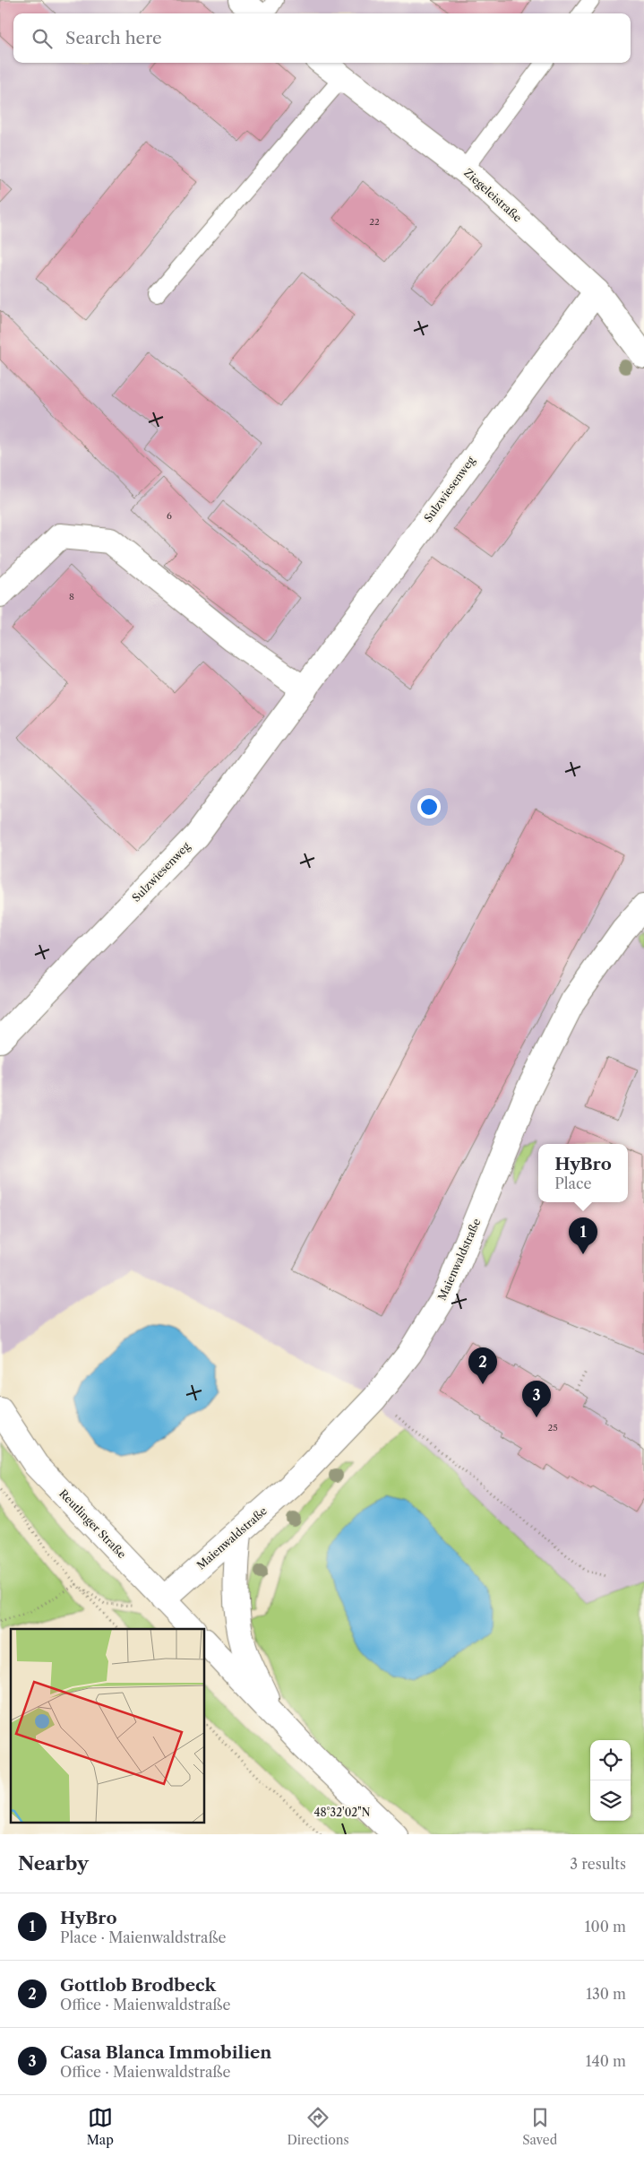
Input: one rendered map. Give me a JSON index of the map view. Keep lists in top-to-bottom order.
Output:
{
  "streets": {
    "street": [
      "Ziegeleistraße",
      "Sulzwiesenweg",
      "Maienwaldstraße",
      "Reutlinger Straße"
    ]
  },
  "crossings": [
    ["Ziegeleistraße", "Sulzwiesenweg"],
    ["Maienwaldstraße", "Reutlinger Straße"]
  ],
  "house_numbers": [
    "22",
    "6",
    "8",
    "25"
  ],
  "page": {
    "search": "Search here",
    "popup": ["HyBro", "Place"],
    "pins": ["1", "2", "3"],
    "heading": ["Nearby", "3 results"],
    "list": [
      {
        "mark": "1",
        "name": "HyBro",
        "note": "Place · Maienwaldstraße",
        "value": "100 m"
      },
      {
        "mark": "2",
        "name": "Gottlob Brodbeck",
        "note": "Office · Maienwaldstraße",
        "value": "130 m"
      },
      {
        "mark": "3",
        "name": "Casa Blanca Immobilien",
        "note": "Office · Maienwaldstraße",
        "value": "140 m"
      }
    ],
    "nav": ["Map", "Directions", "Saved"]
  },
  "coordinates": ["48°32'02\"N"]
}
